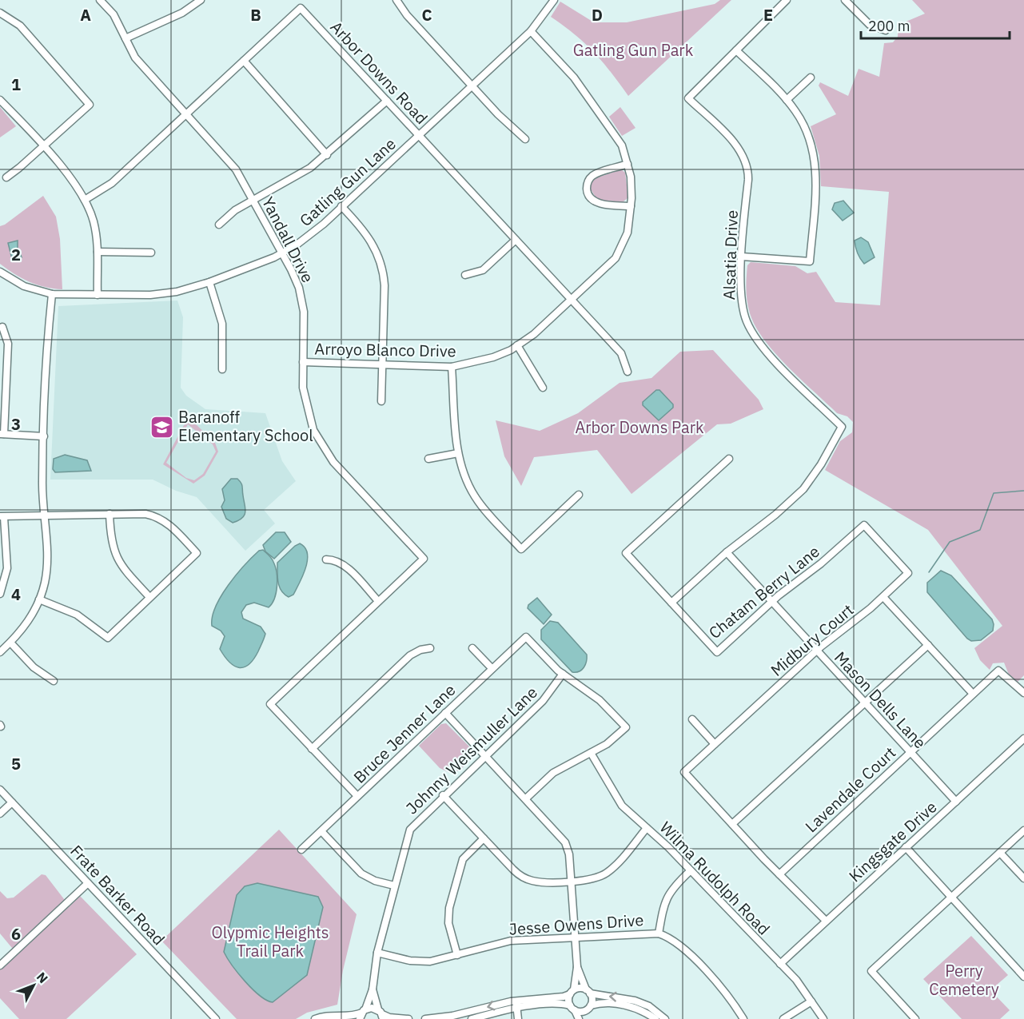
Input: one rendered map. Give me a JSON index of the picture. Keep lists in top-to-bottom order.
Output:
{
  "streets": {
    "street": [
      "Arbor Downs Road",
      "Gatling Gun Lane",
      "Yandall Drive",
      "Alsatia Drive",
      "Arroyo Blanco Drive",
      "Chatam Berry Lane",
      "Midbury Court",
      "Mason Dells Lane",
      "Bruce Jenner Lane",
      "Johnny Weismuller Lane",
      "Lavendale Court",
      "Kingsgate Drive",
      "Wilma Rudolph Road",
      "Frate Barker Road",
      "Jesse Owens Drive"
    ]
  },
  "crossings": [
    ["Arbor Downs Road", "Gatling Gun Lane"],
    ["Arbor Downs Road", "Yandall Drive"],
    ["Arbor Downs Road", "Arroyo Blanco Drive"],
    ["Gatling Gun Lane", "Yandall Drive"],
    ["Gatling Gun Lane", "Arroyo Blanco Drive"],
    ["Yandall Drive", "Arroyo Blanco Drive"],
    ["Alsatia Drive", "Mason Dells Lane"],
    ["Chatam Berry Lane", "Midbury Court"],
    ["Chatam Berry Lane", "Mason Dells Lane"],
    ["Midbury Court", "Mason Dells Lane"],
    ["Mason Dells Lane", "Lavendale Court"],
    ["Mason Dells Lane", "Kingsgate Drive"],
    ["Bruce Jenner Lane", "Johnny Weismuller Lane"],
    ["Johnny Weismuller Lane", "Jesse Owens Drive"],
    ["Kingsgate Drive", "Wilma Rudolph Road"]
  ],
  "parks": [
    "Gatling Gun Park",
    "Arbor Downs Park",
    "Olypmic Heights Trail Park",
    "Perry Cemetery"
  ],
  "places": {
    "school or university": ["Baranoff Elementary School"]
  },
  "scale_bar": "200 m",
  "north": "top right",
  "grid": {
    "columns": [
      "A",
      "B",
      "C",
      "D",
      "E"
    ],
    "rows": [
      "1",
      "2",
      "3",
      "4",
      "5",
      "6"
    ]
  }
}
